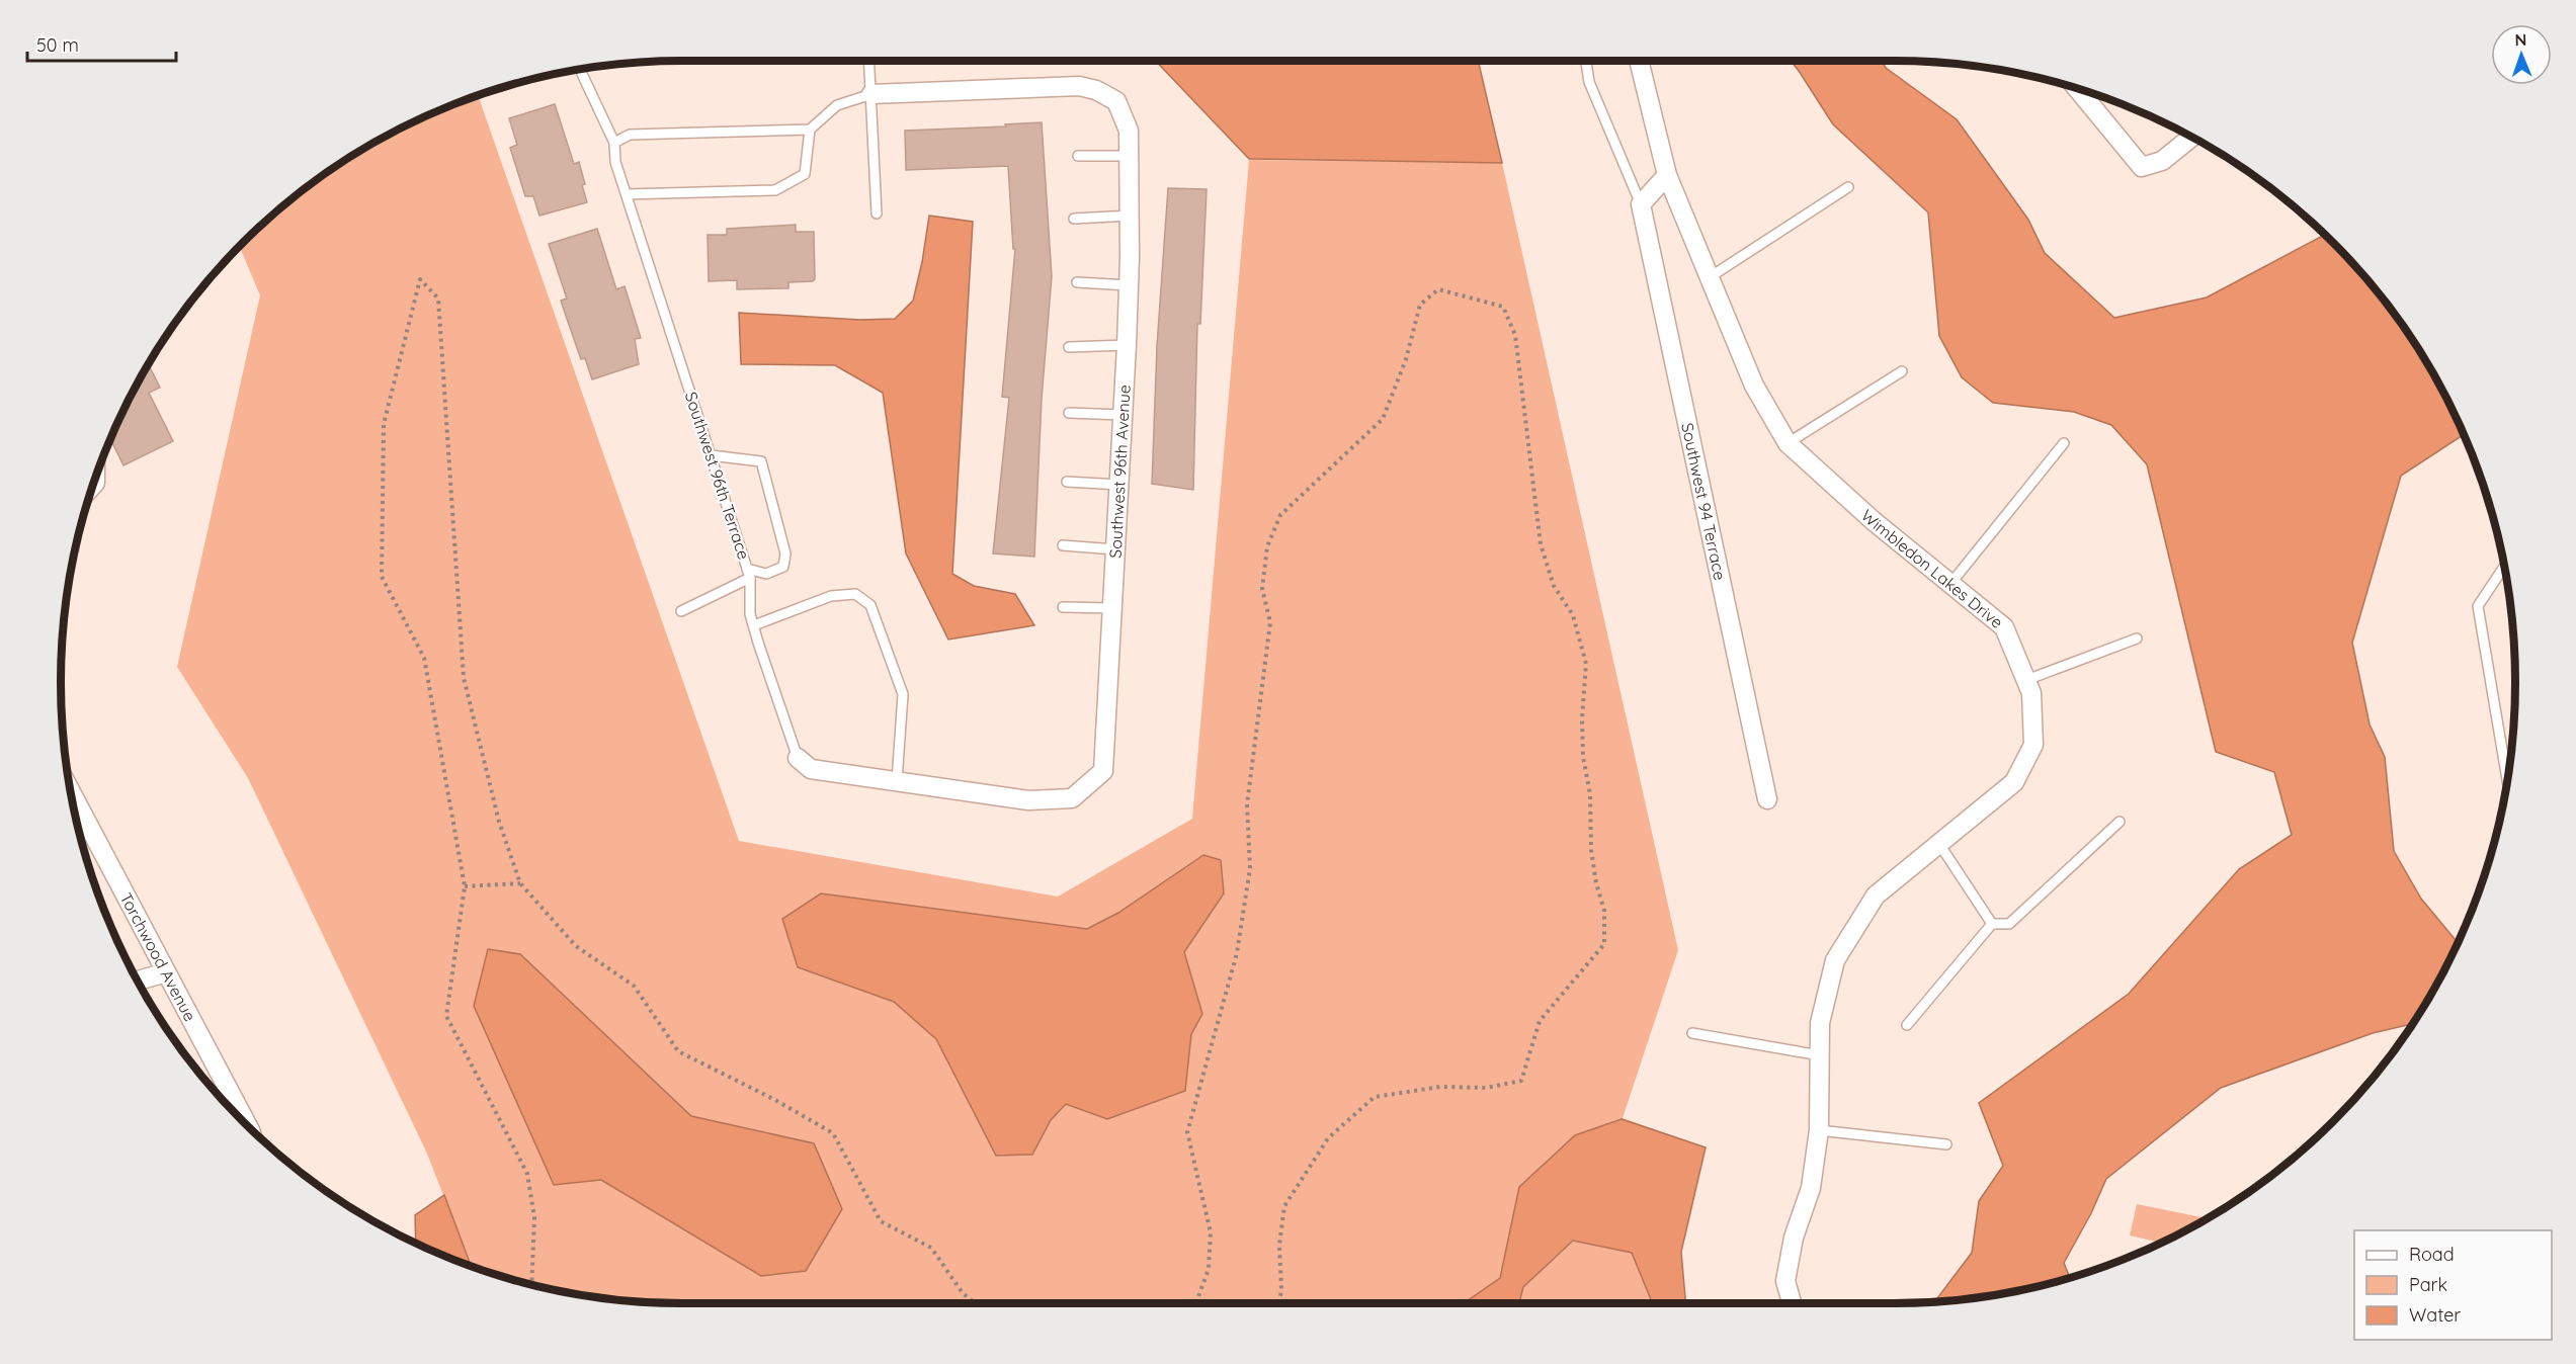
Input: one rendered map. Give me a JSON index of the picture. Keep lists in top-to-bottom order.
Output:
{
  "streets": {
    "street": [
      "Southwest 96th Avenue",
      "Southwest 94 Terrace",
      "Wimbledon Lakes Drive",
      "Torchwood Avenue"
    ],
    "lane": ["Southwest 96th Terrace"]
  },
  "crossings": [
    ["Southwest 96th Avenue", "Southwest 96th Terrace"]
  ],
  "legend": ["Road", "Park", "Water"],
  "scale_bar": "50 m",
  "north": "top"
}
